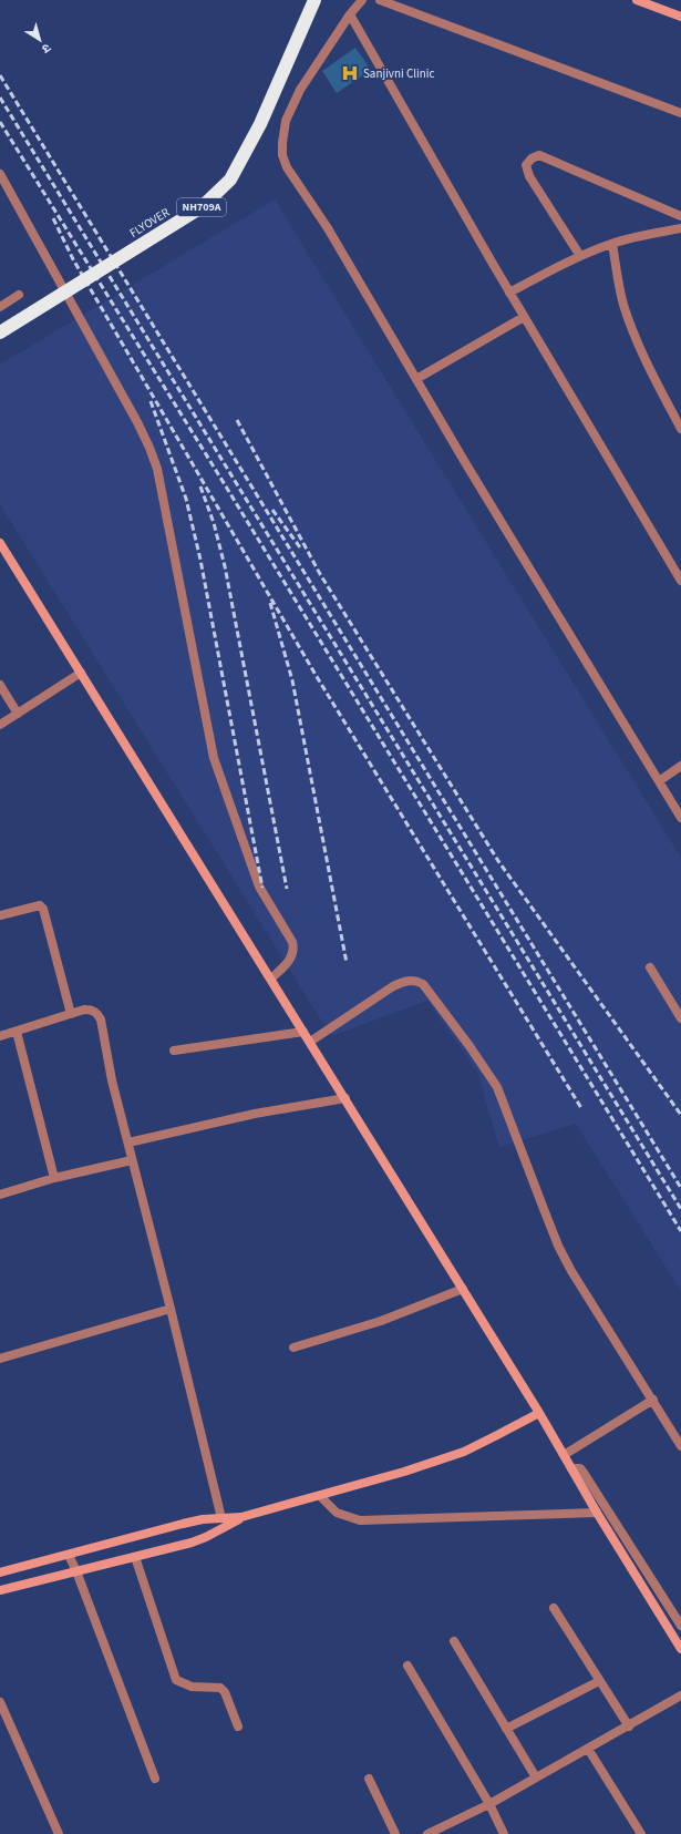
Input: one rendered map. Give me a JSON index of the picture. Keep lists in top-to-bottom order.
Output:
{
  "streets": {
    "highway": ["NH709A", "FLYOVER"]
  },
  "places": {
    "hospital": ["Sanjivni Clinic"]
  },
  "north": "bottom right"
}
